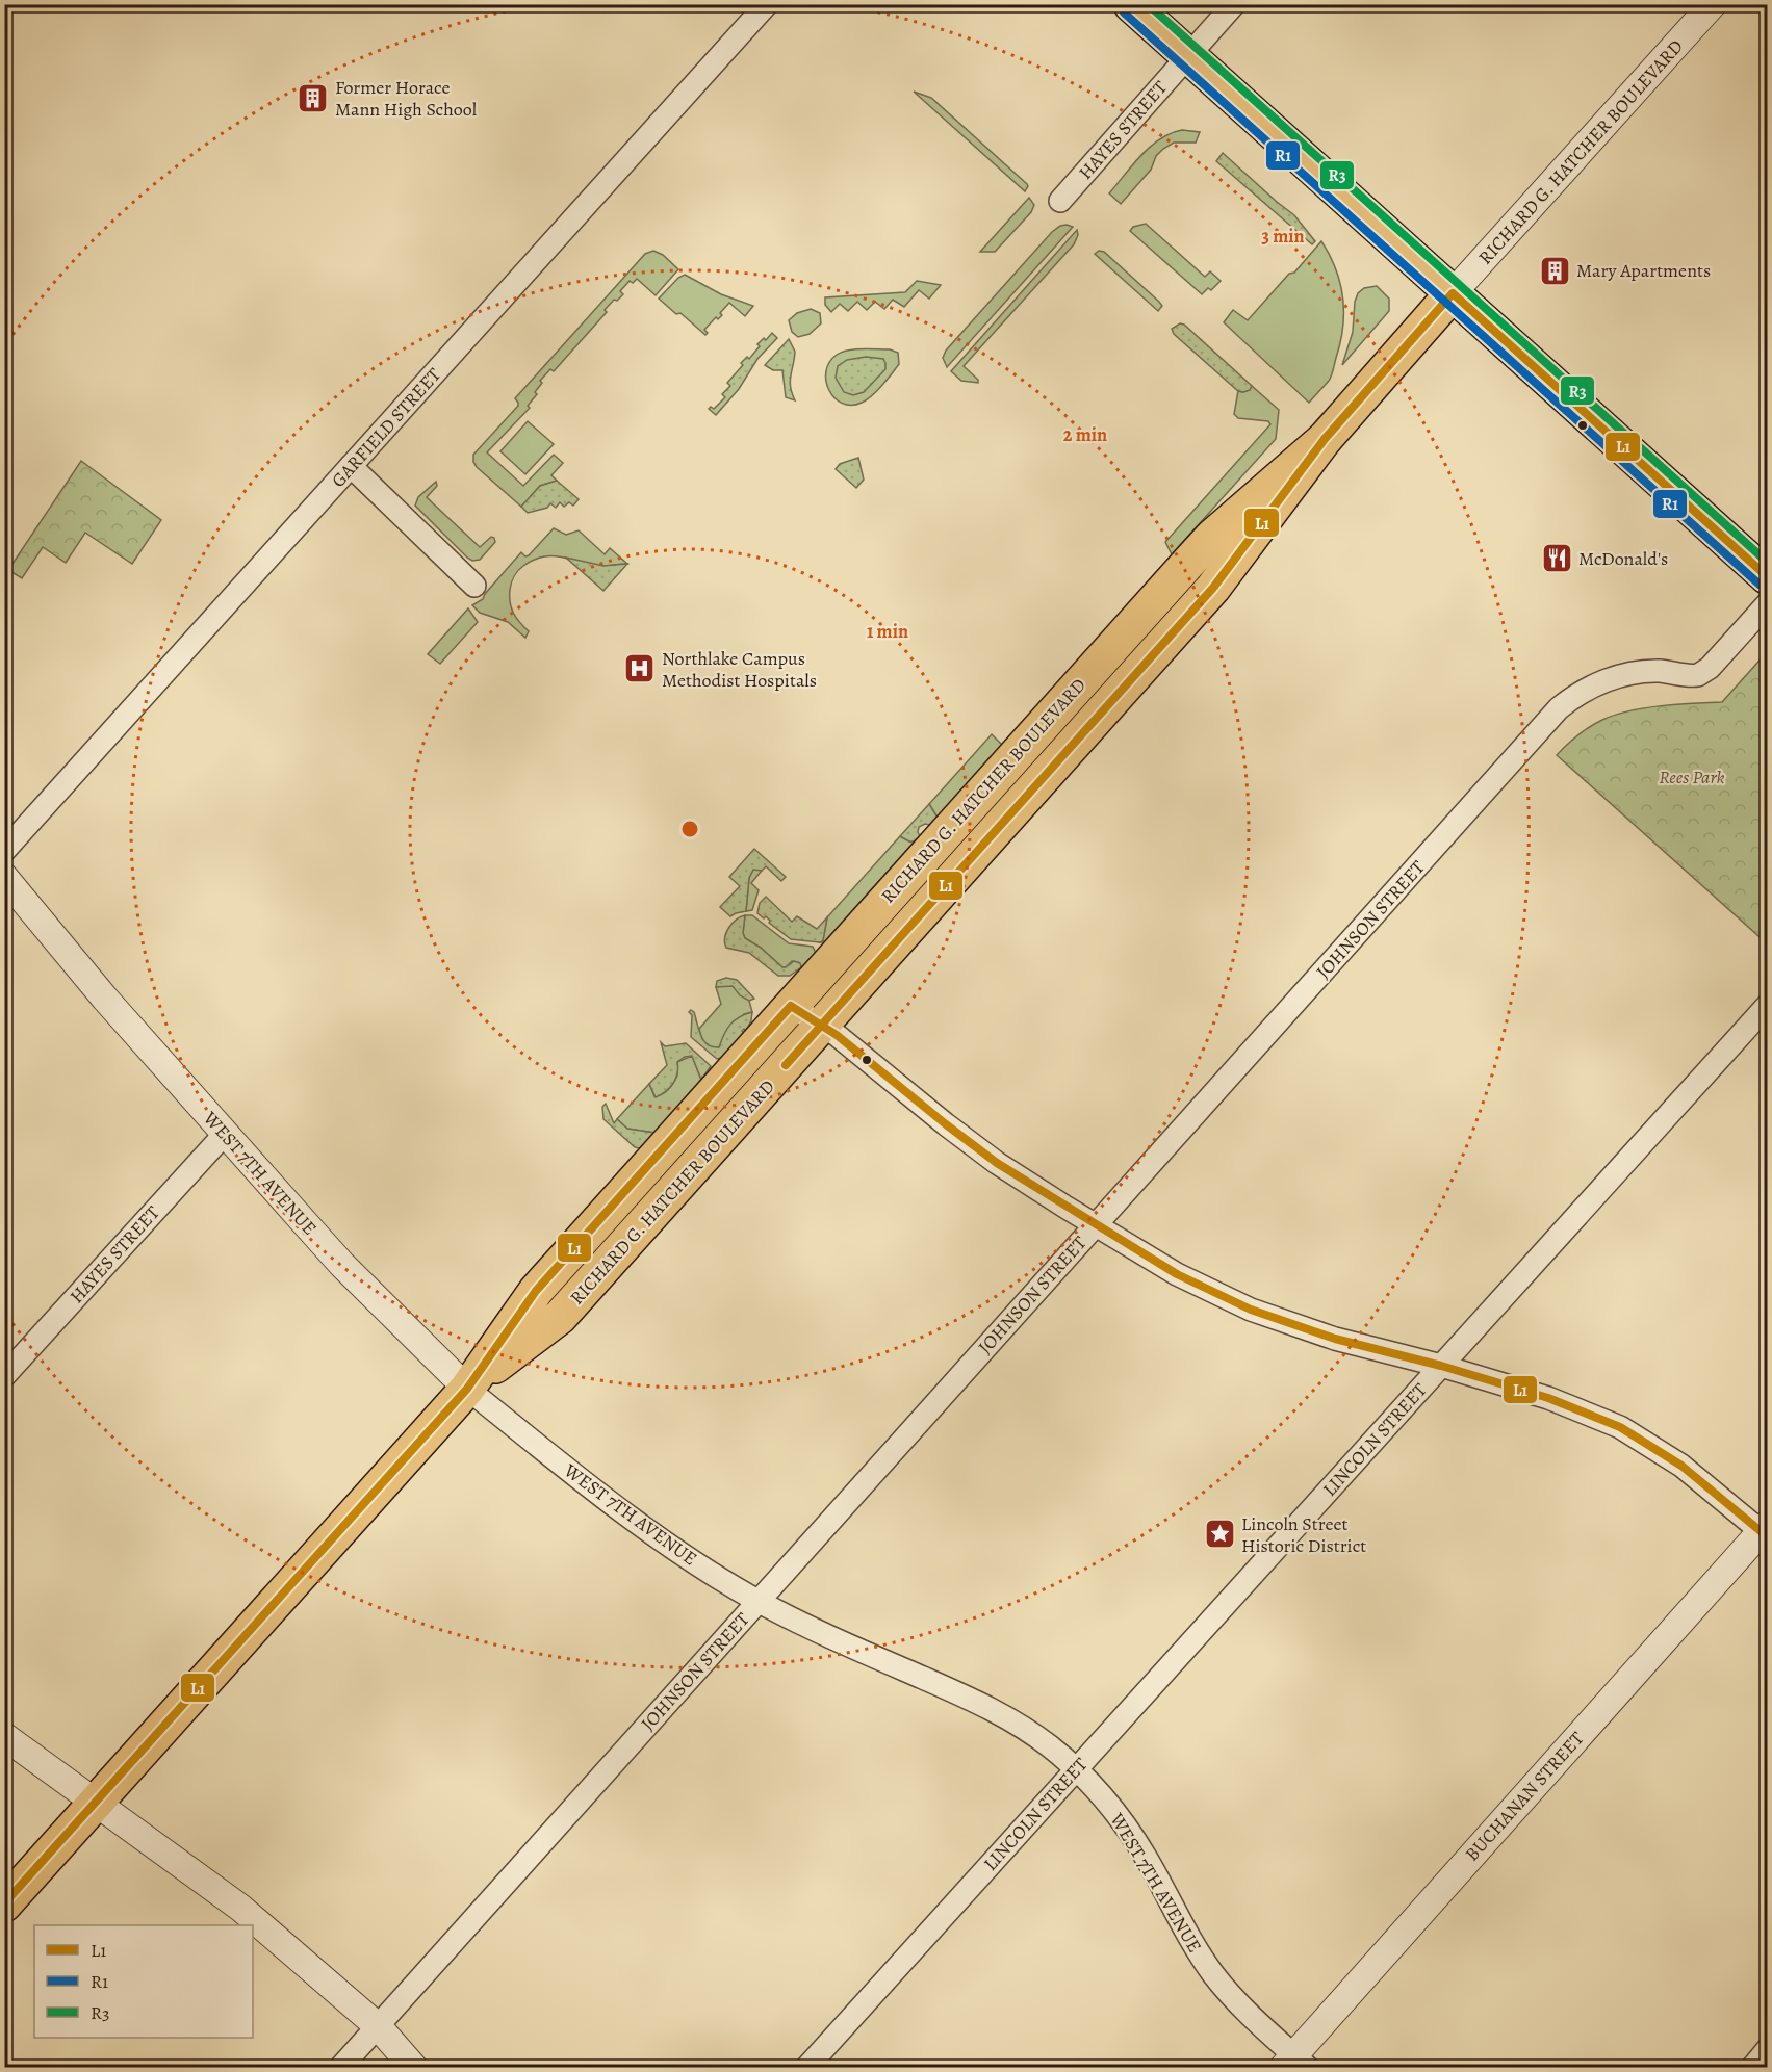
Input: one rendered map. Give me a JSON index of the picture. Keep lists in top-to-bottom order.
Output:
{
  "streets": {
    "main road": ["RICHARD G. HATCHER BOULEVARD"],
    "street": [
      "HAYES STREET",
      "GARFIELD STREET",
      "JOHNSON STREET",
      "WEST 7TH AVENUE",
      "LINCOLN STREET",
      "BUCHANAN STREET"
    ]
  },
  "crossings": [
    ["HAYES STREET", "WEST 7TH AVENUE"],
    ["RICHARD G. HATCHER BOULEVARD", "WEST 7TH AVENUE"],
    ["JOHNSON STREET", "WEST 7TH AVENUE"],
    ["WEST 7TH AVENUE", "LINCOLN STREET"],
    ["WEST 7TH AVENUE", "BUCHANAN STREET"]
  ],
  "parks": ["Rees Park"],
  "places": {
    "building": ["Former Horace Mann High School", "Mary Apartments"],
    "restaurant": ["McDonald's"],
    "hospital": ["Northlake Campus Methodist Hospitals"],
    "place": ["Lincoln Street Historic District"]
  },
  "lines": ["transit line R3", "transit line R1", "transit line L1"],
  "legend": ["L1", "R1", "R3"],
  "rings": ["3 min", "2 min", "1 min"]
}
